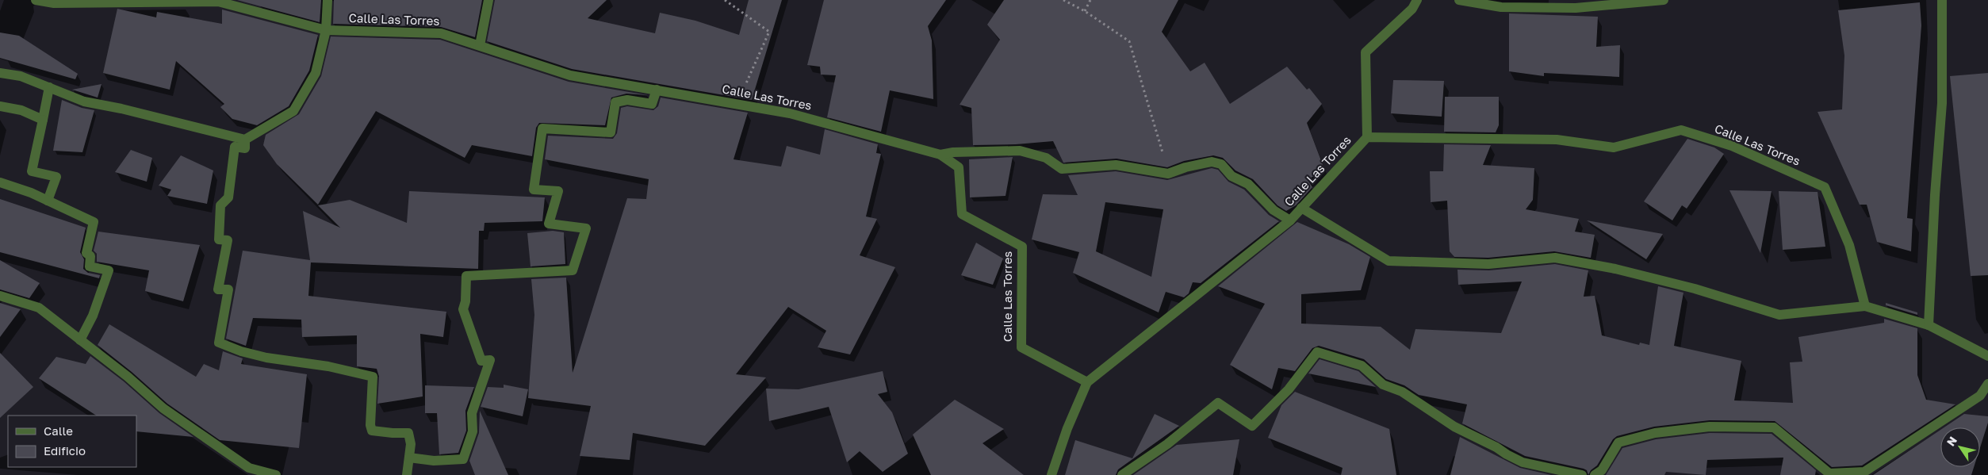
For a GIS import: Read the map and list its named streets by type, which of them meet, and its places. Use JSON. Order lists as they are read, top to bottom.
{
  "streets": {
    "street": ["Calle Las Torres"]
  },
  "legend": ["Calle", "Edificio"],
  "north": "top left"
}
